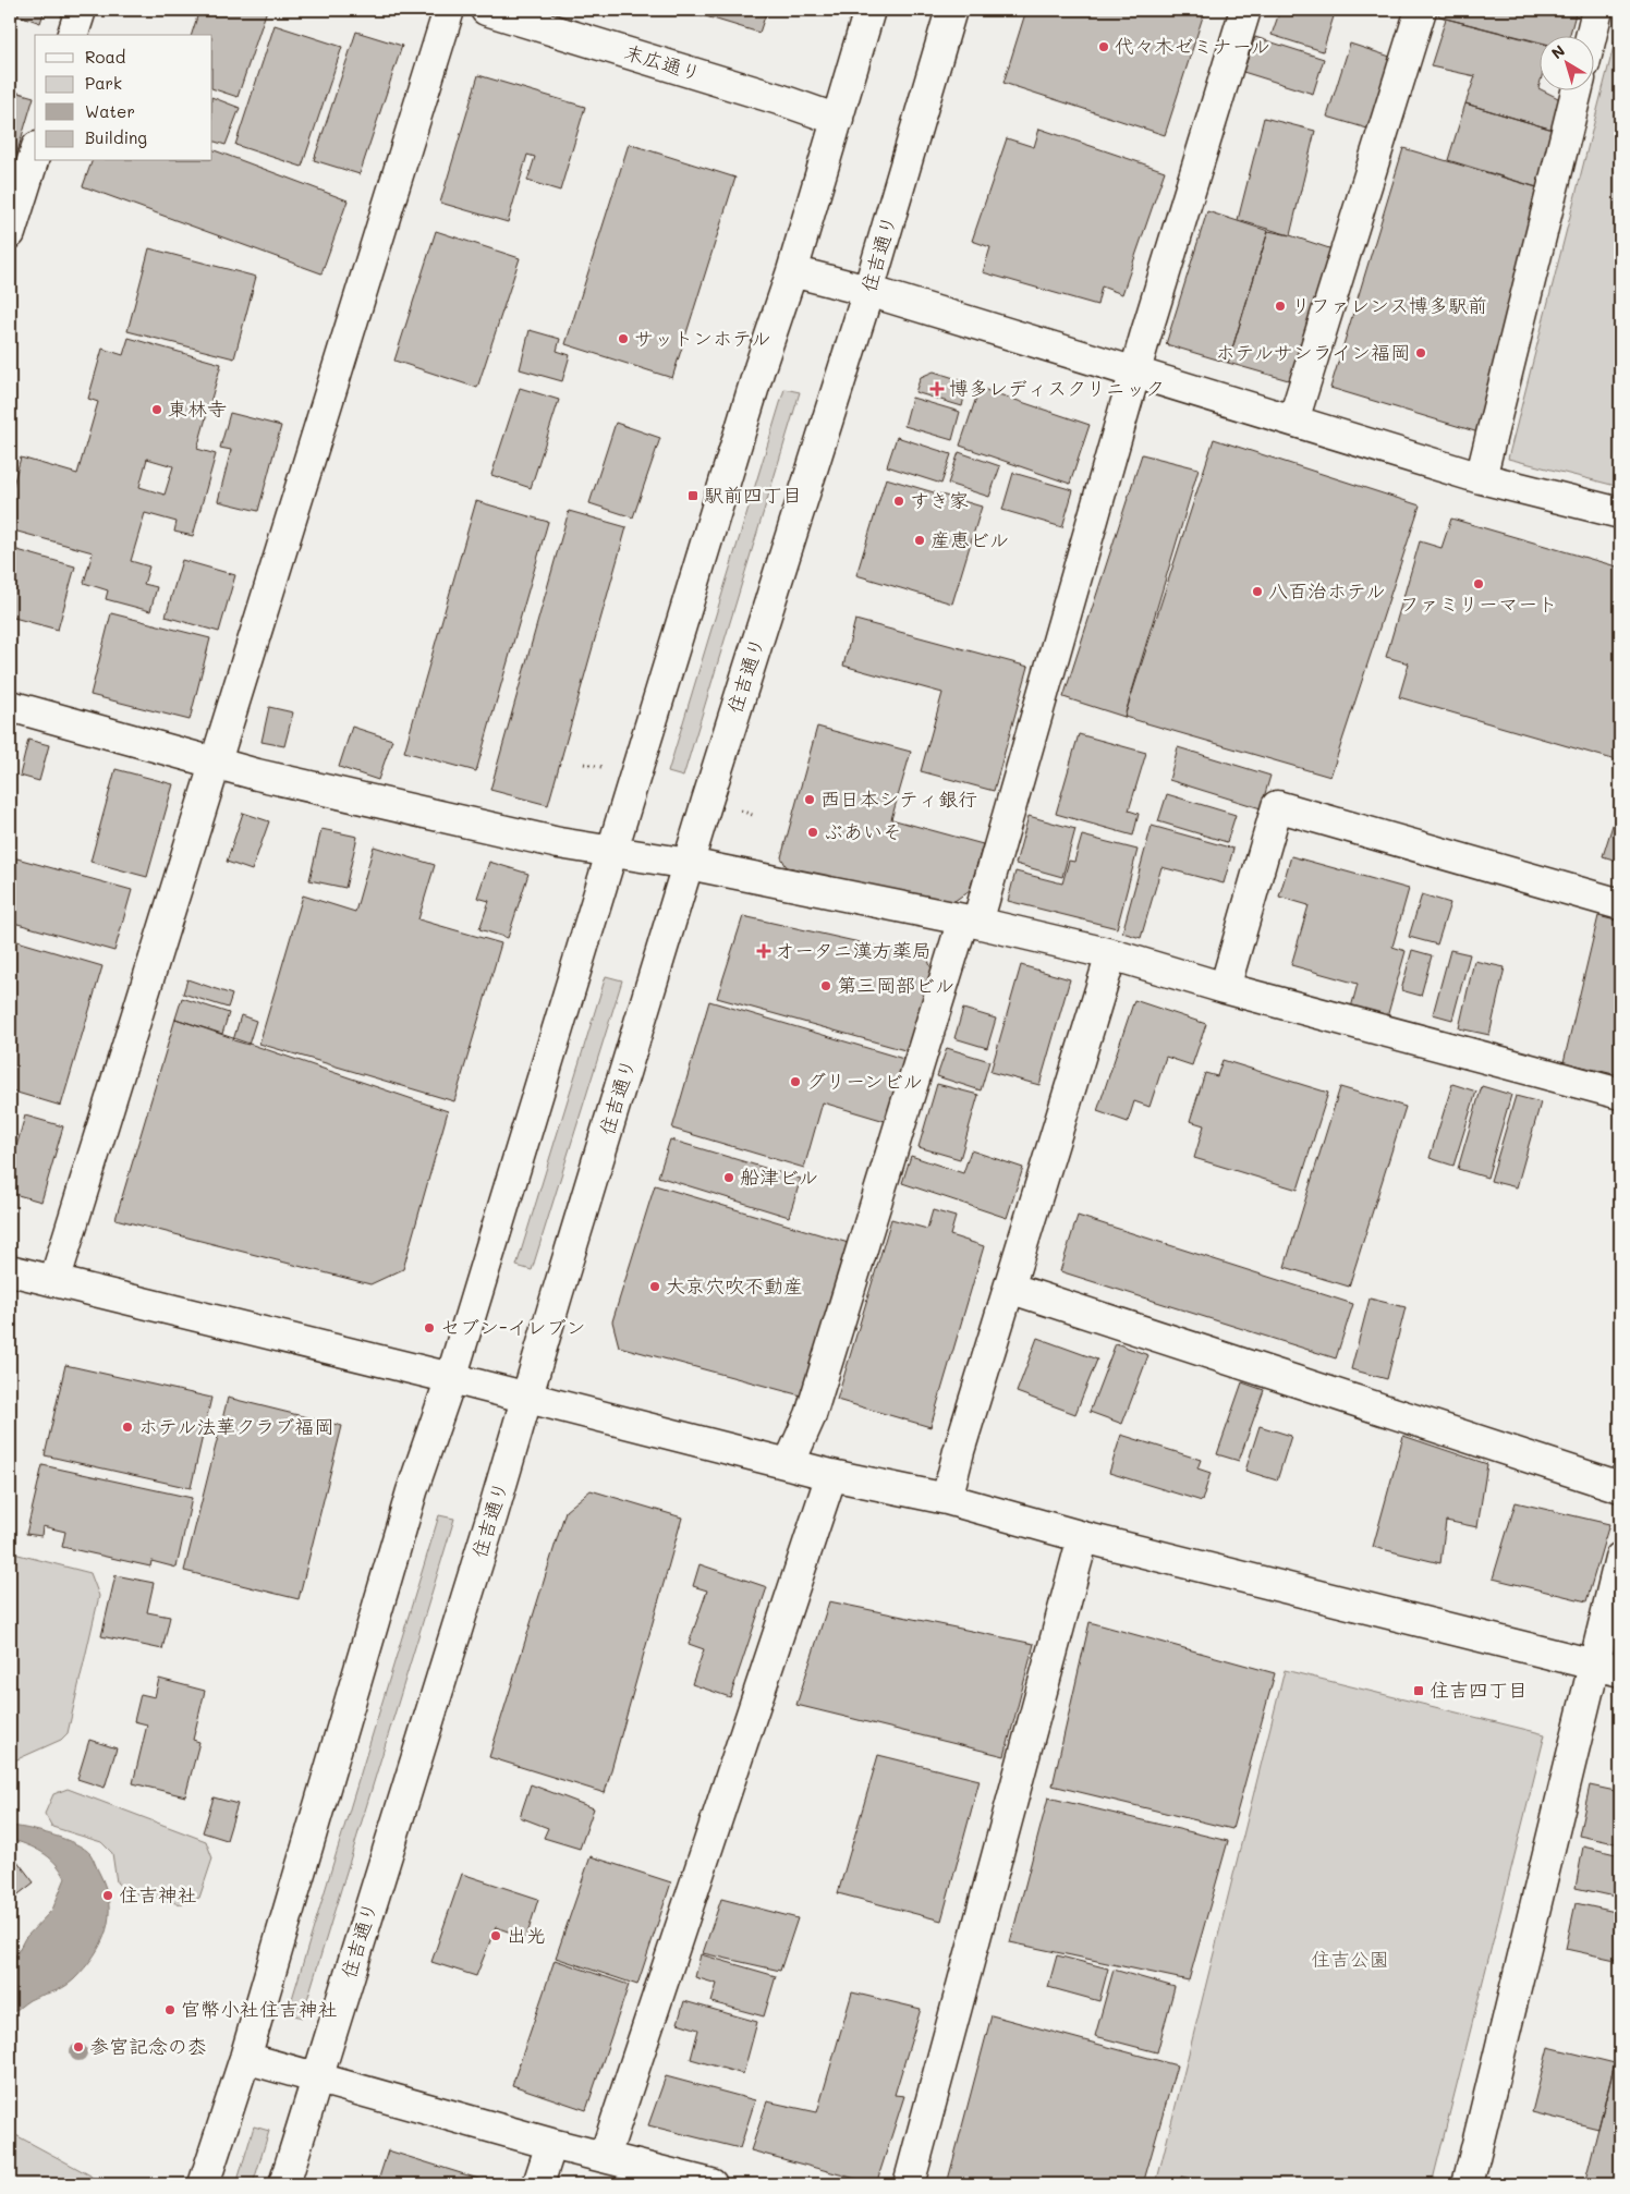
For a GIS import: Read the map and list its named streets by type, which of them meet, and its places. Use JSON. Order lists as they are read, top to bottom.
{
  "streets": {
    "street": ["末広通り", "住吉通り"]
  },
  "parks": ["住吉公園"],
  "places": {
    "other": [
      "代々木ゼミナール",
      "リファレンス博多駅前",
      "サットンホテル",
      "ホテルサンライン福岡",
      "東林寺",
      "すき家",
      "産恵ビル",
      "ファミリーマート",
      "八百治ホテル",
      "西日本シティ銀行",
      "ぶあいそ",
      "第三岡部ビル",
      "グリーンビル",
      "船津ビル",
      "大京穴吹不動産",
      "セブン-イレブン",
      "ホテル法華クラブ福岡",
      "住吉神社",
      "出光",
      "官幣小社住吉神社",
      "参宮記念の枩"
    ],
    "health": ["博多レディスクリニック", "オータニ漢方薬局"],
    "transit": ["駅前四丁目", "住吉四丁目"]
  },
  "legend": [
    "Road",
    "Park",
    "Water",
    "Building"
  ],
  "north": "top left"
}
